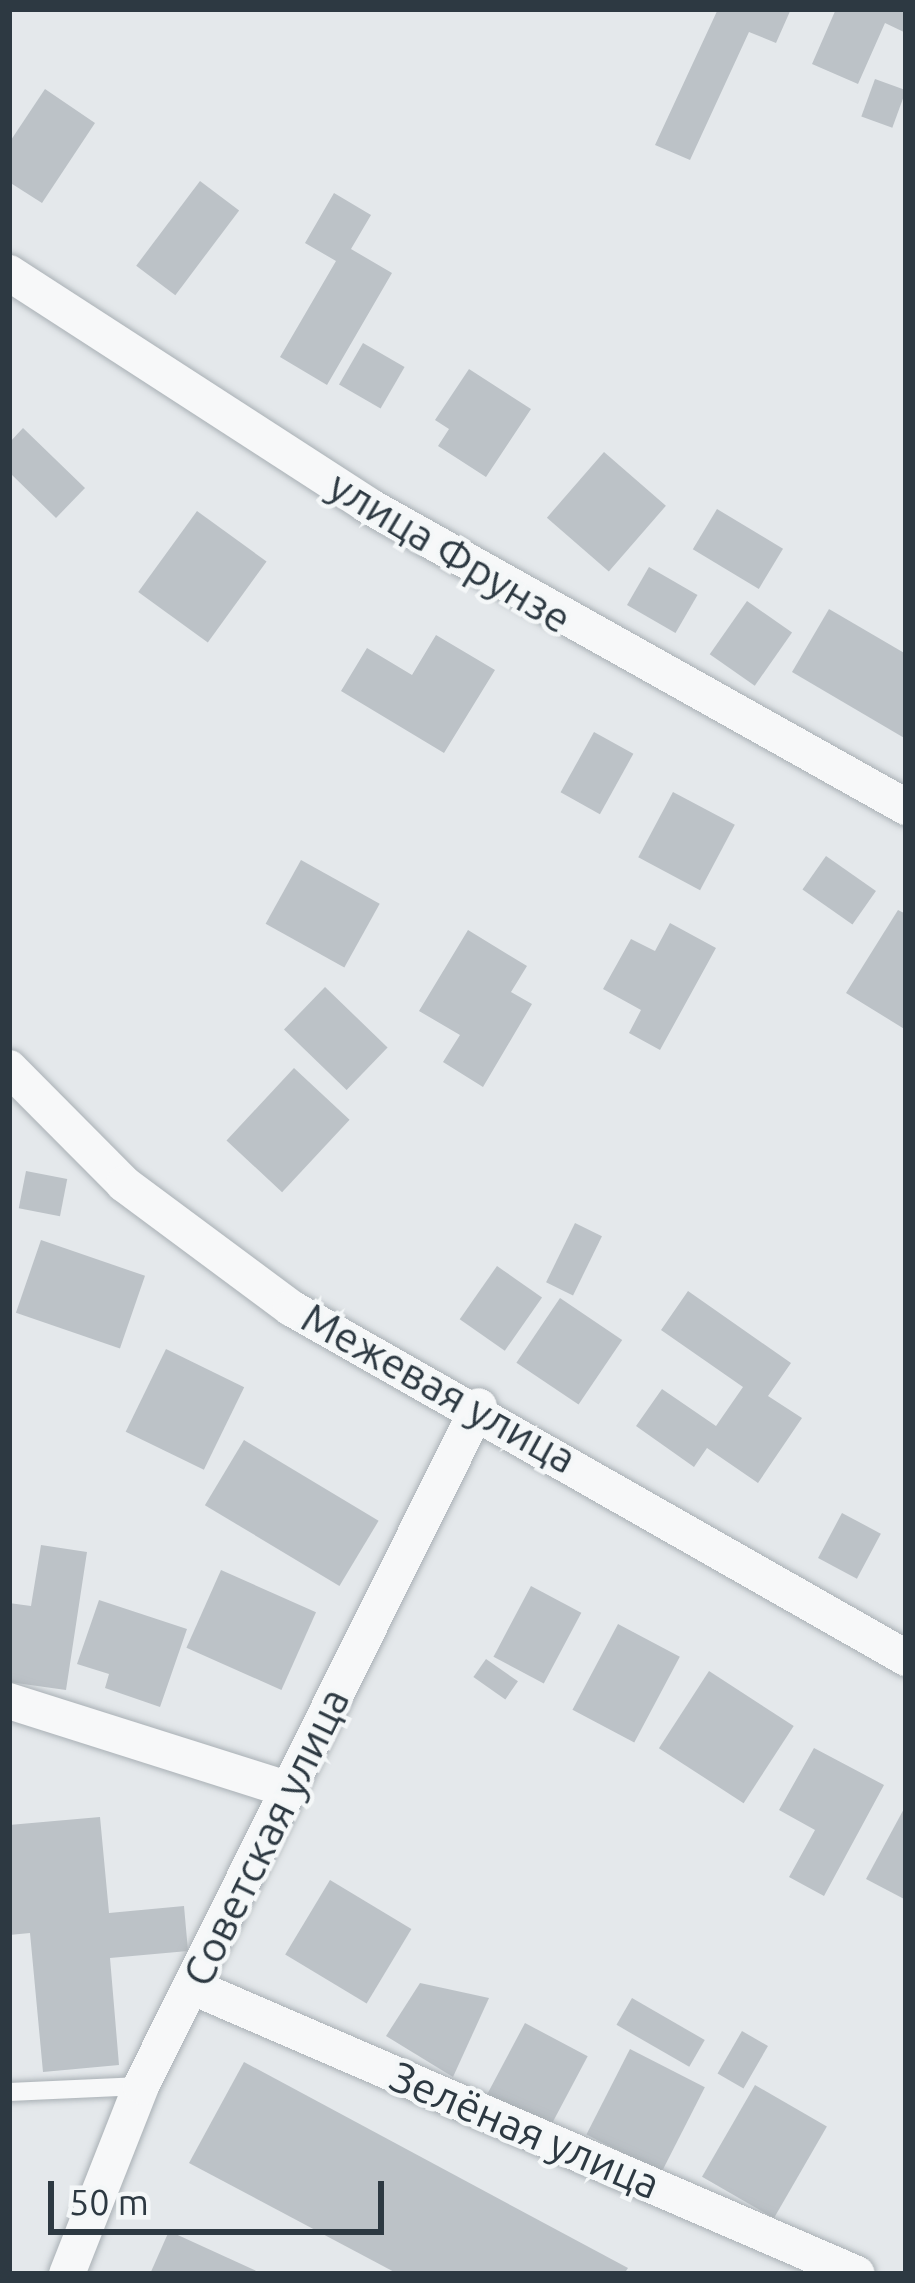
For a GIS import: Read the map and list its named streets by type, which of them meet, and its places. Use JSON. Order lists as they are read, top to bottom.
{
  "streets": {
    "street": [
      "улица Фрунзе",
      "Межевая улица",
      "Советская улица",
      "Зелёная улица"
    ]
  },
  "crossings": [
    ["Межевая улица", "Советская улица"],
    ["Советская улица", "Зелёная улица"]
  ],
  "scale_bar": "50 m"
}
